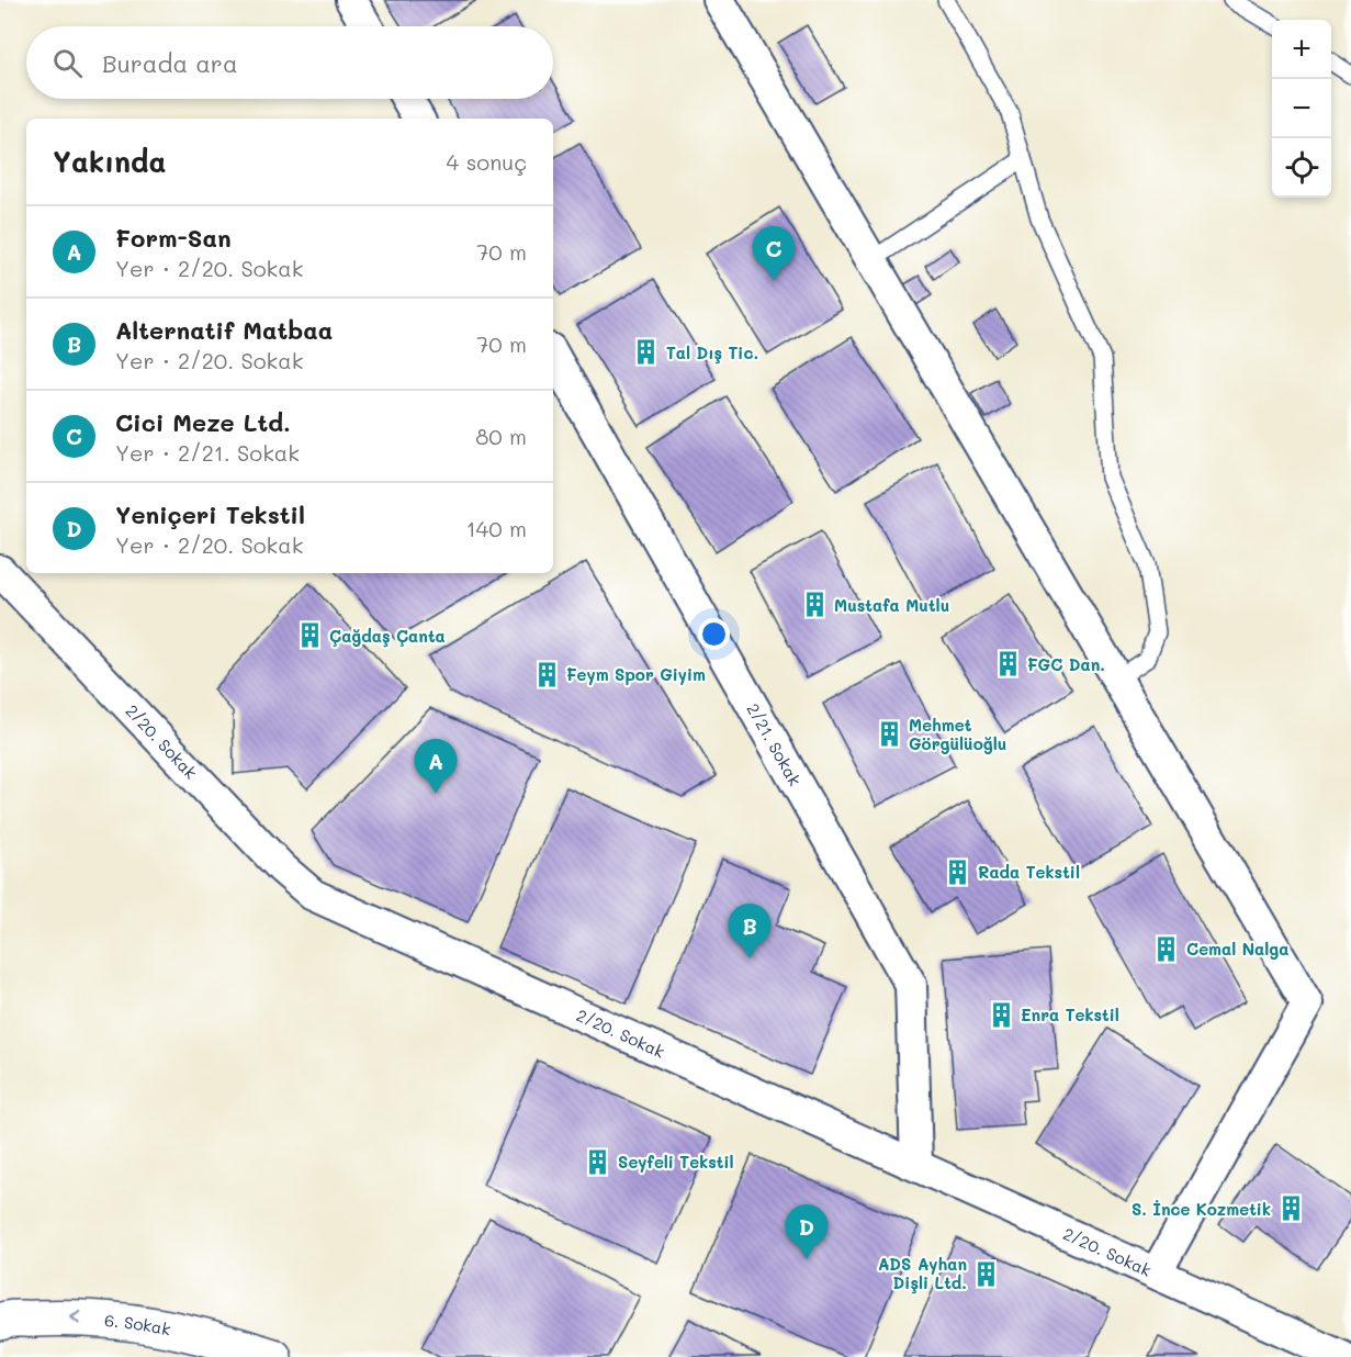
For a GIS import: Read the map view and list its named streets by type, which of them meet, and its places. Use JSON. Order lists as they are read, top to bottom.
{
  "streets": {
    "main road": ["6. Sokak"],
    "street": ["2/20. Sokak", "2/21. Sokak"]
  },
  "crossings": [
    ["2/20. Sokak", "2/21. Sokak"]
  ],
  "one_way": ["6. Sokak"],
  "places": {
    "building": [
      "Tal Dış Tic.",
      "Mustafa Mutlu",
      "Çağdaş Çanta",
      "FGC Dan.",
      "Feym Spor Giyim",
      "Mehmet Görgülüoğlu",
      "Rada Tekstil",
      "Cemal Nalga",
      "Enra Tekstil",
      "Seyfeli Tekstil",
      "S. İnce Kozmetik",
      "ADS Ayhan Dişli Ltd."
    ]
  },
  "page": {
    "map_buttons": ["+", "−"],
    "search": "Burada ara",
    "heading": ["Yakında", "4 sonuç"],
    "list": [
      {
        "mark": "A",
        "name": "Form-San",
        "note": "Yer · 2/20. Sokak",
        "value": "70 m"
      },
      {
        "mark": "B",
        "name": "Alternatif Matbaa",
        "note": "Yer · 2/20. Sokak",
        "value": "70 m"
      },
      {
        "mark": "C",
        "name": "Cici Meze Ltd.",
        "note": "Yer · 2/21. Sokak",
        "value": "80 m"
      },
      {
        "mark": "D",
        "name": "Yeniçeri Tekstil",
        "note": "Yer · 2/20. Sokak",
        "value": "140 m"
      }
    ],
    "pins": [
      "C",
      "A",
      "B",
      "D"
    ]
  }
}
